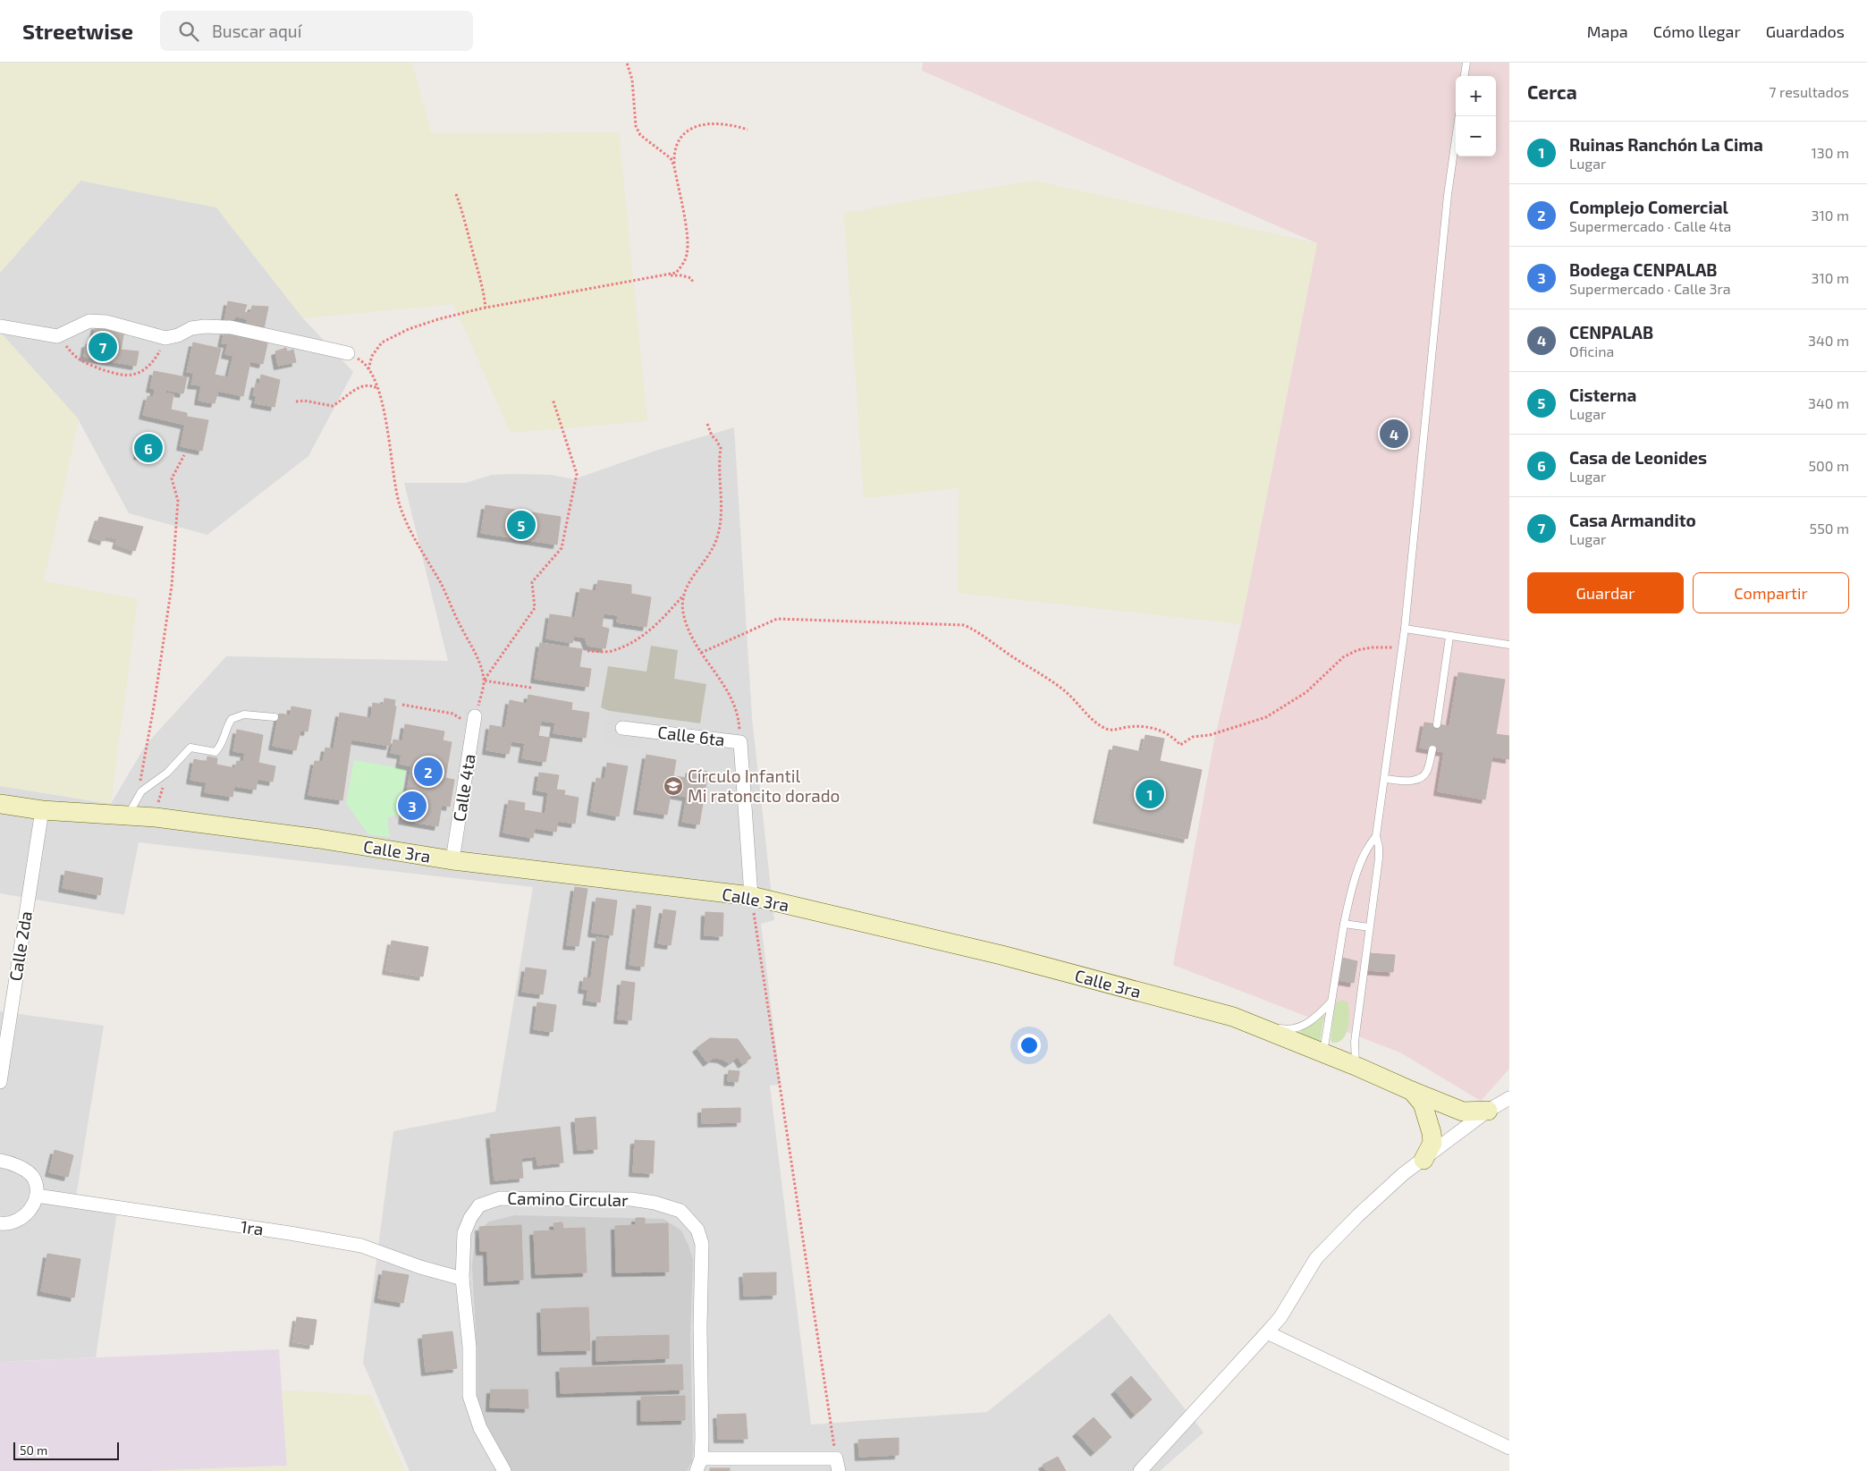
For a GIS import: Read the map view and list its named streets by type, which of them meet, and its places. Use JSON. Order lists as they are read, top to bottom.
{
  "streets": {
    "street": [
      "Calle 6ta",
      "Calle 4ta",
      "Calle 3ra",
      "Calle 2da",
      "Camino Circular",
      "1ra"
    ]
  },
  "crossings": [
    ["Calle 6ta", "Calle 3ra"],
    ["Calle 4ta", "Calle 3ra"],
    ["Calle 3ra", "Calle 2da"],
    ["Camino Circular", "1ra"]
  ],
  "places": {
    "school or university": ["Círculo Infantil Mi ratoncito dorado"]
  },
  "scale_bar": "50 m",
  "page": {
    "header": "Streetwise",
    "search": "Buscar aquí",
    "nav": ["Mapa", "Cómo llegar", "Guardados"],
    "heading": ["Cerca", "7 resultados"],
    "map_buttons": ["+", "−"],
    "list": [
      {
        "mark": "1",
        "name": "Ruinas Ranchón La Cima",
        "note": "Lugar",
        "value": "130 m"
      },
      {
        "mark": "2",
        "name": "Complejo Comercial",
        "note": "Supermercado · Calle 4ta",
        "value": "310 m"
      },
      {
        "mark": "3",
        "name": "Bodega CENPALAB",
        "note": "Supermercado · Calle 3ra",
        "value": "310 m"
      },
      {
        "mark": "4",
        "name": "CENPALAB",
        "note": "Oficina",
        "value": "340 m"
      },
      {
        "mark": "5",
        "name": "Cisterna",
        "note": "Lugar",
        "value": "340 m"
      },
      {
        "mark": "6",
        "name": "Casa de Leonides",
        "note": "Lugar",
        "value": "500 m"
      },
      {
        "mark": "7",
        "name": "Casa Armandito",
        "note": "Lugar",
        "value": "550 m"
      }
    ],
    "pins": [
      "7",
      "4",
      "6",
      "5",
      "2",
      "1",
      "3"
    ],
    "buttons": ["Guardar", "Compartir"],
    "scale": "50 m"
  }
}
